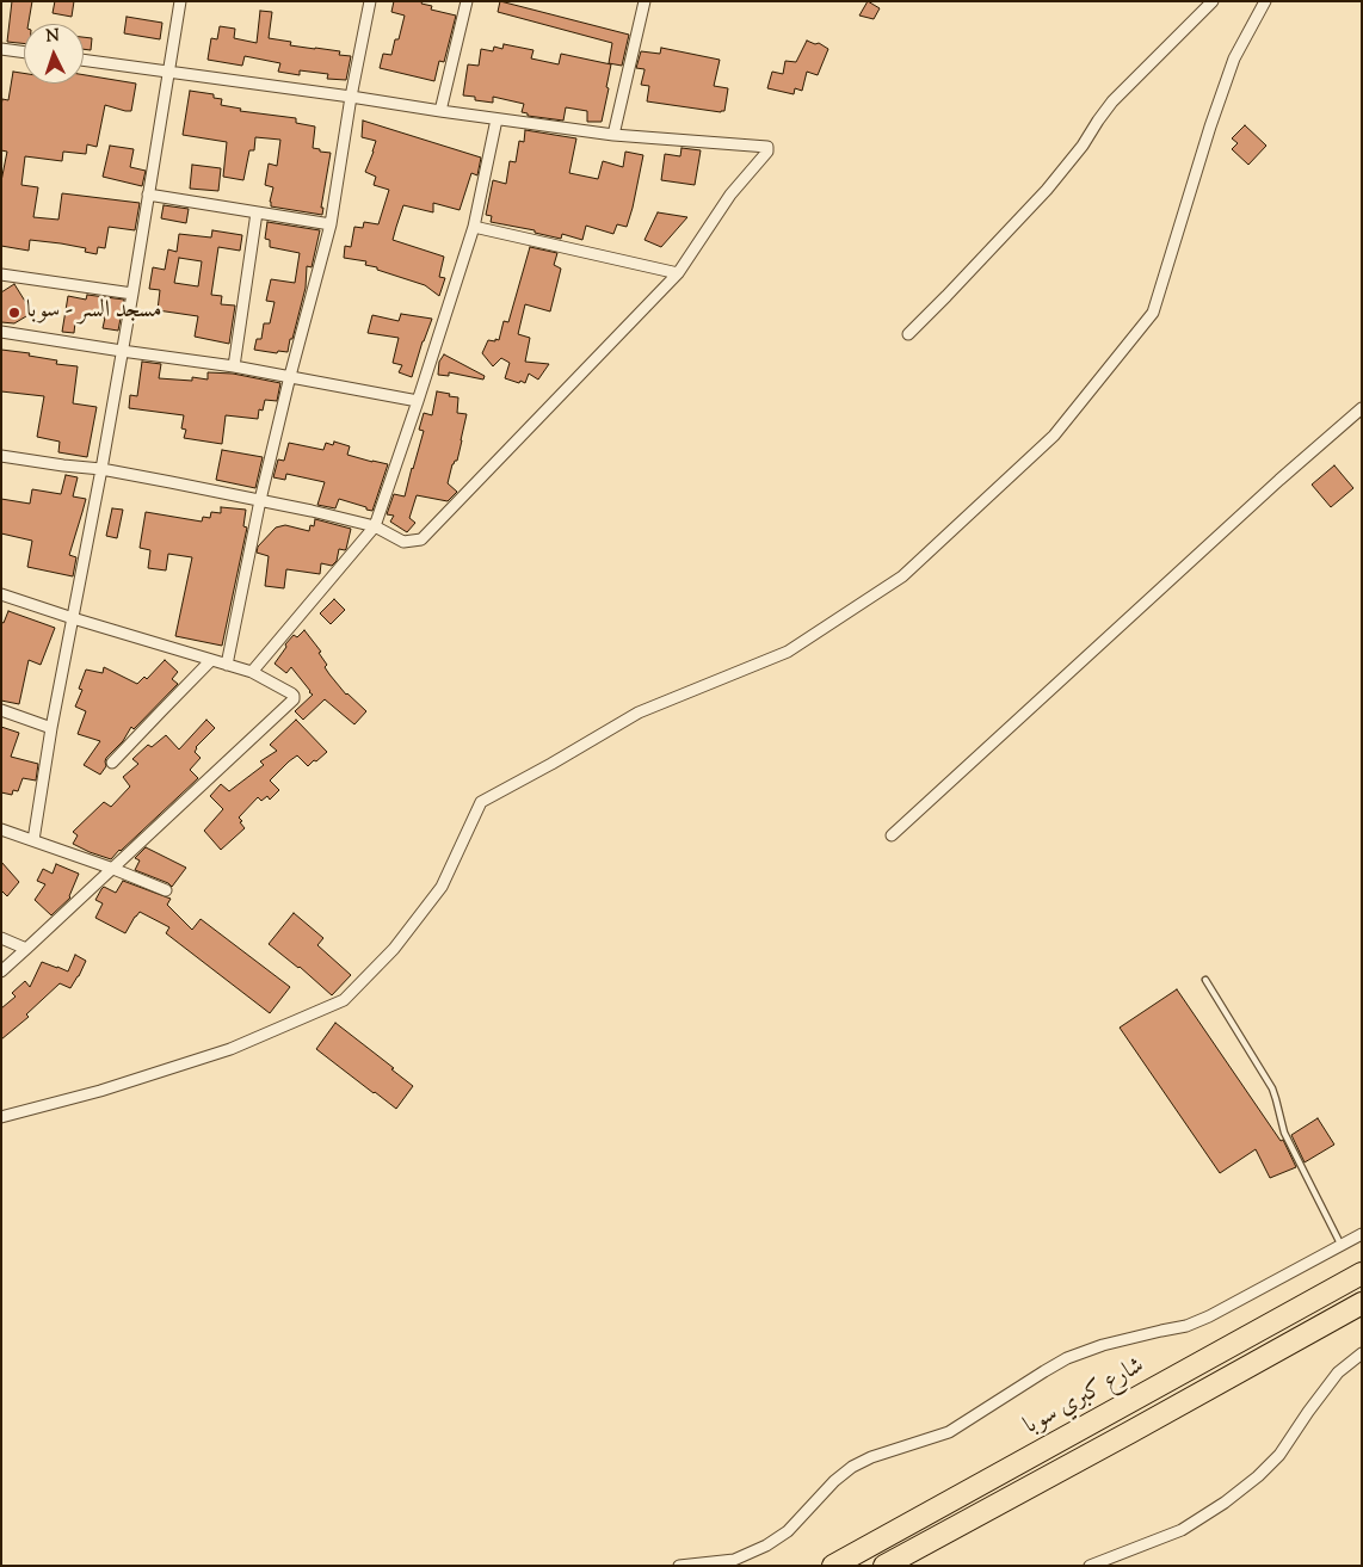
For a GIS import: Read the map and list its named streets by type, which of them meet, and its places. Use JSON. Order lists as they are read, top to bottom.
{
  "streets": {
    "highway": ["شارع كبري سوبا"]
  },
  "places": ["مسجد السر - سوبا"],
  "north": "top"
}
